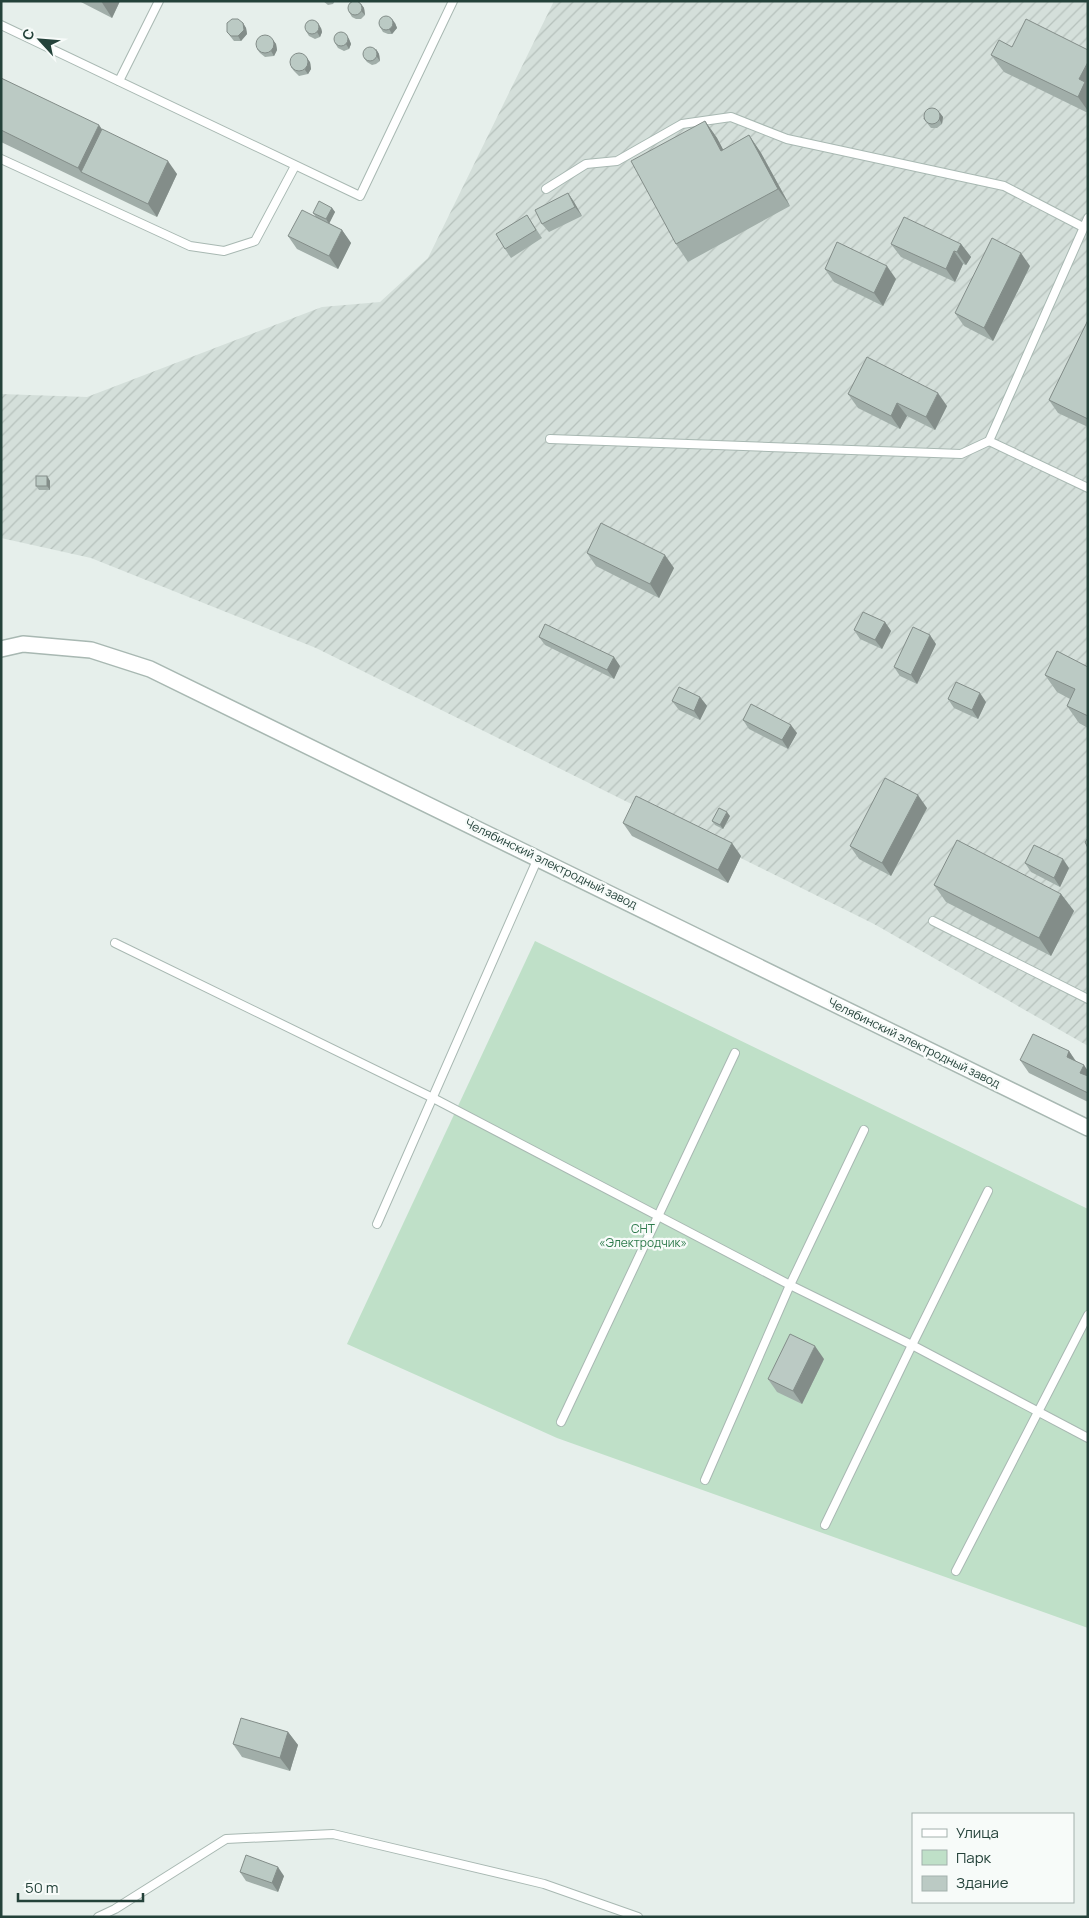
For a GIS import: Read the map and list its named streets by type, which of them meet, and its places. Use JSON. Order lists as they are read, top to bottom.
{
  "streets": {
    "street": ["Челябинский электродный завод"]
  },
  "parks": ["СНТ «Электродчик»"],
  "legend": ["Улица", "Парк", "Здание"],
  "scale_bar": "50 m",
  "north": "top left"
}
